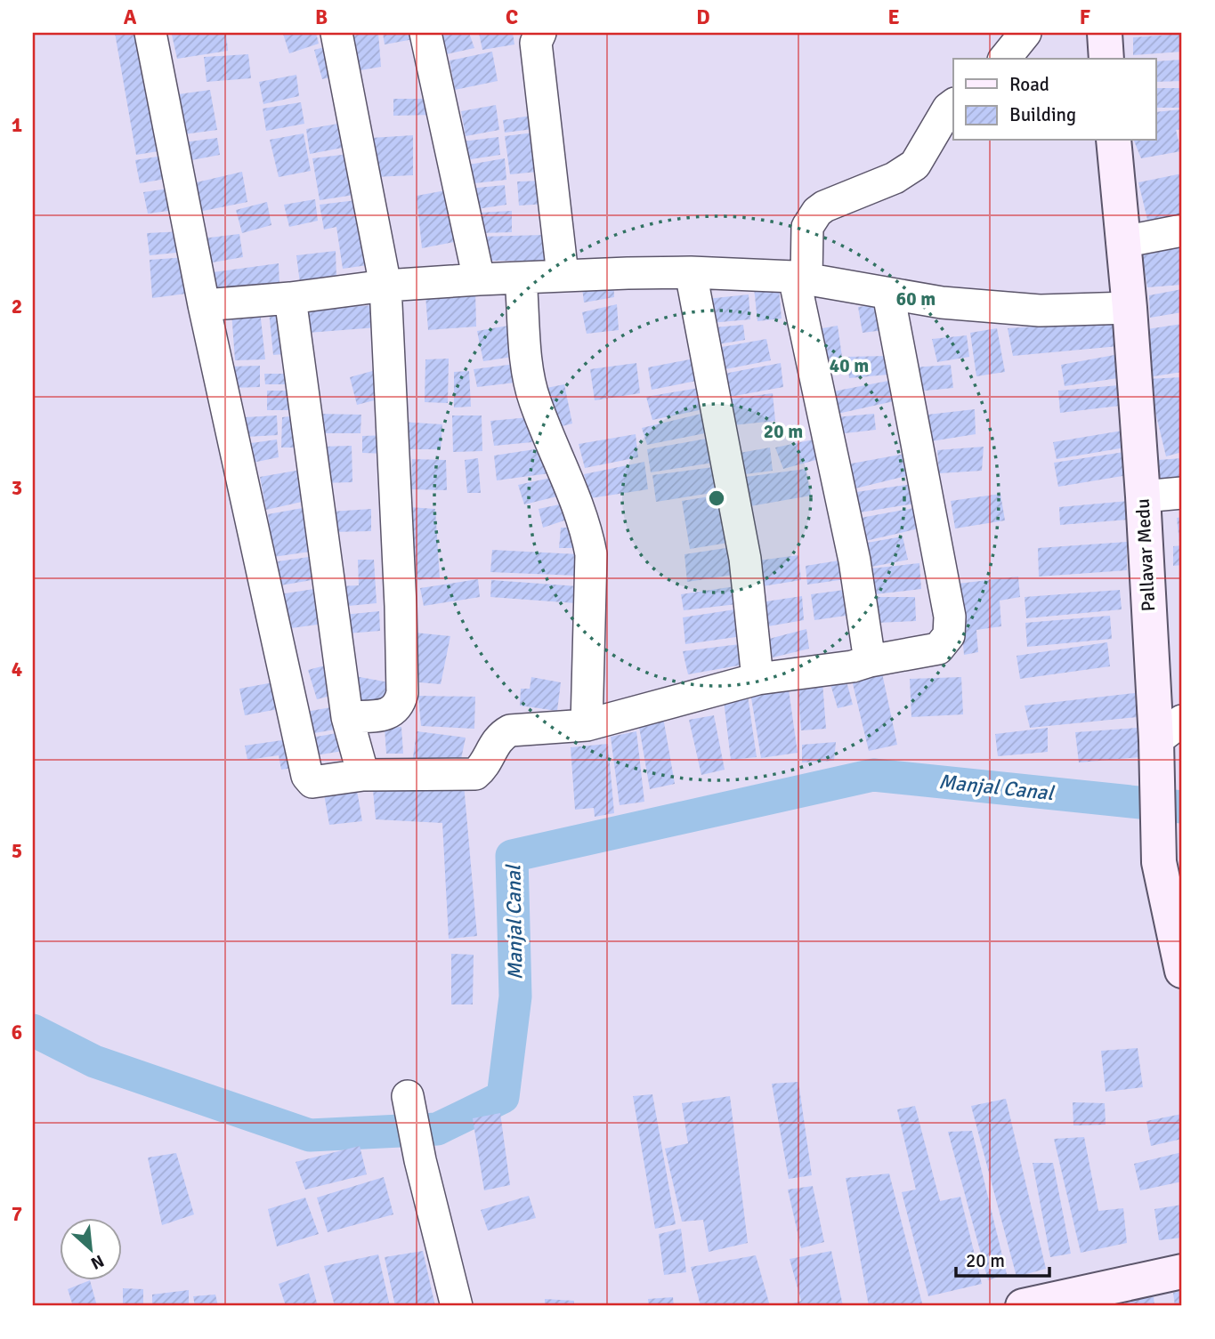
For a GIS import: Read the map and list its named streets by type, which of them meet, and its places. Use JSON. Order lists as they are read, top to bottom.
{
  "streets": {
    "street": ["Pallavar Medu"]
  },
  "water": ["Manjal Canal"],
  "legend": ["Road", "Building"],
  "scale_bar": "20 m",
  "north": "bottom right",
  "grid": {
    "columns": [
      "A",
      "B",
      "C",
      "D",
      "E",
      "F"
    ],
    "rows": [
      "1",
      "2",
      "3",
      "4",
      "5",
      "6",
      "7"
    ]
  },
  "rings": ["60 m", "40 m", "20 m"]
}
